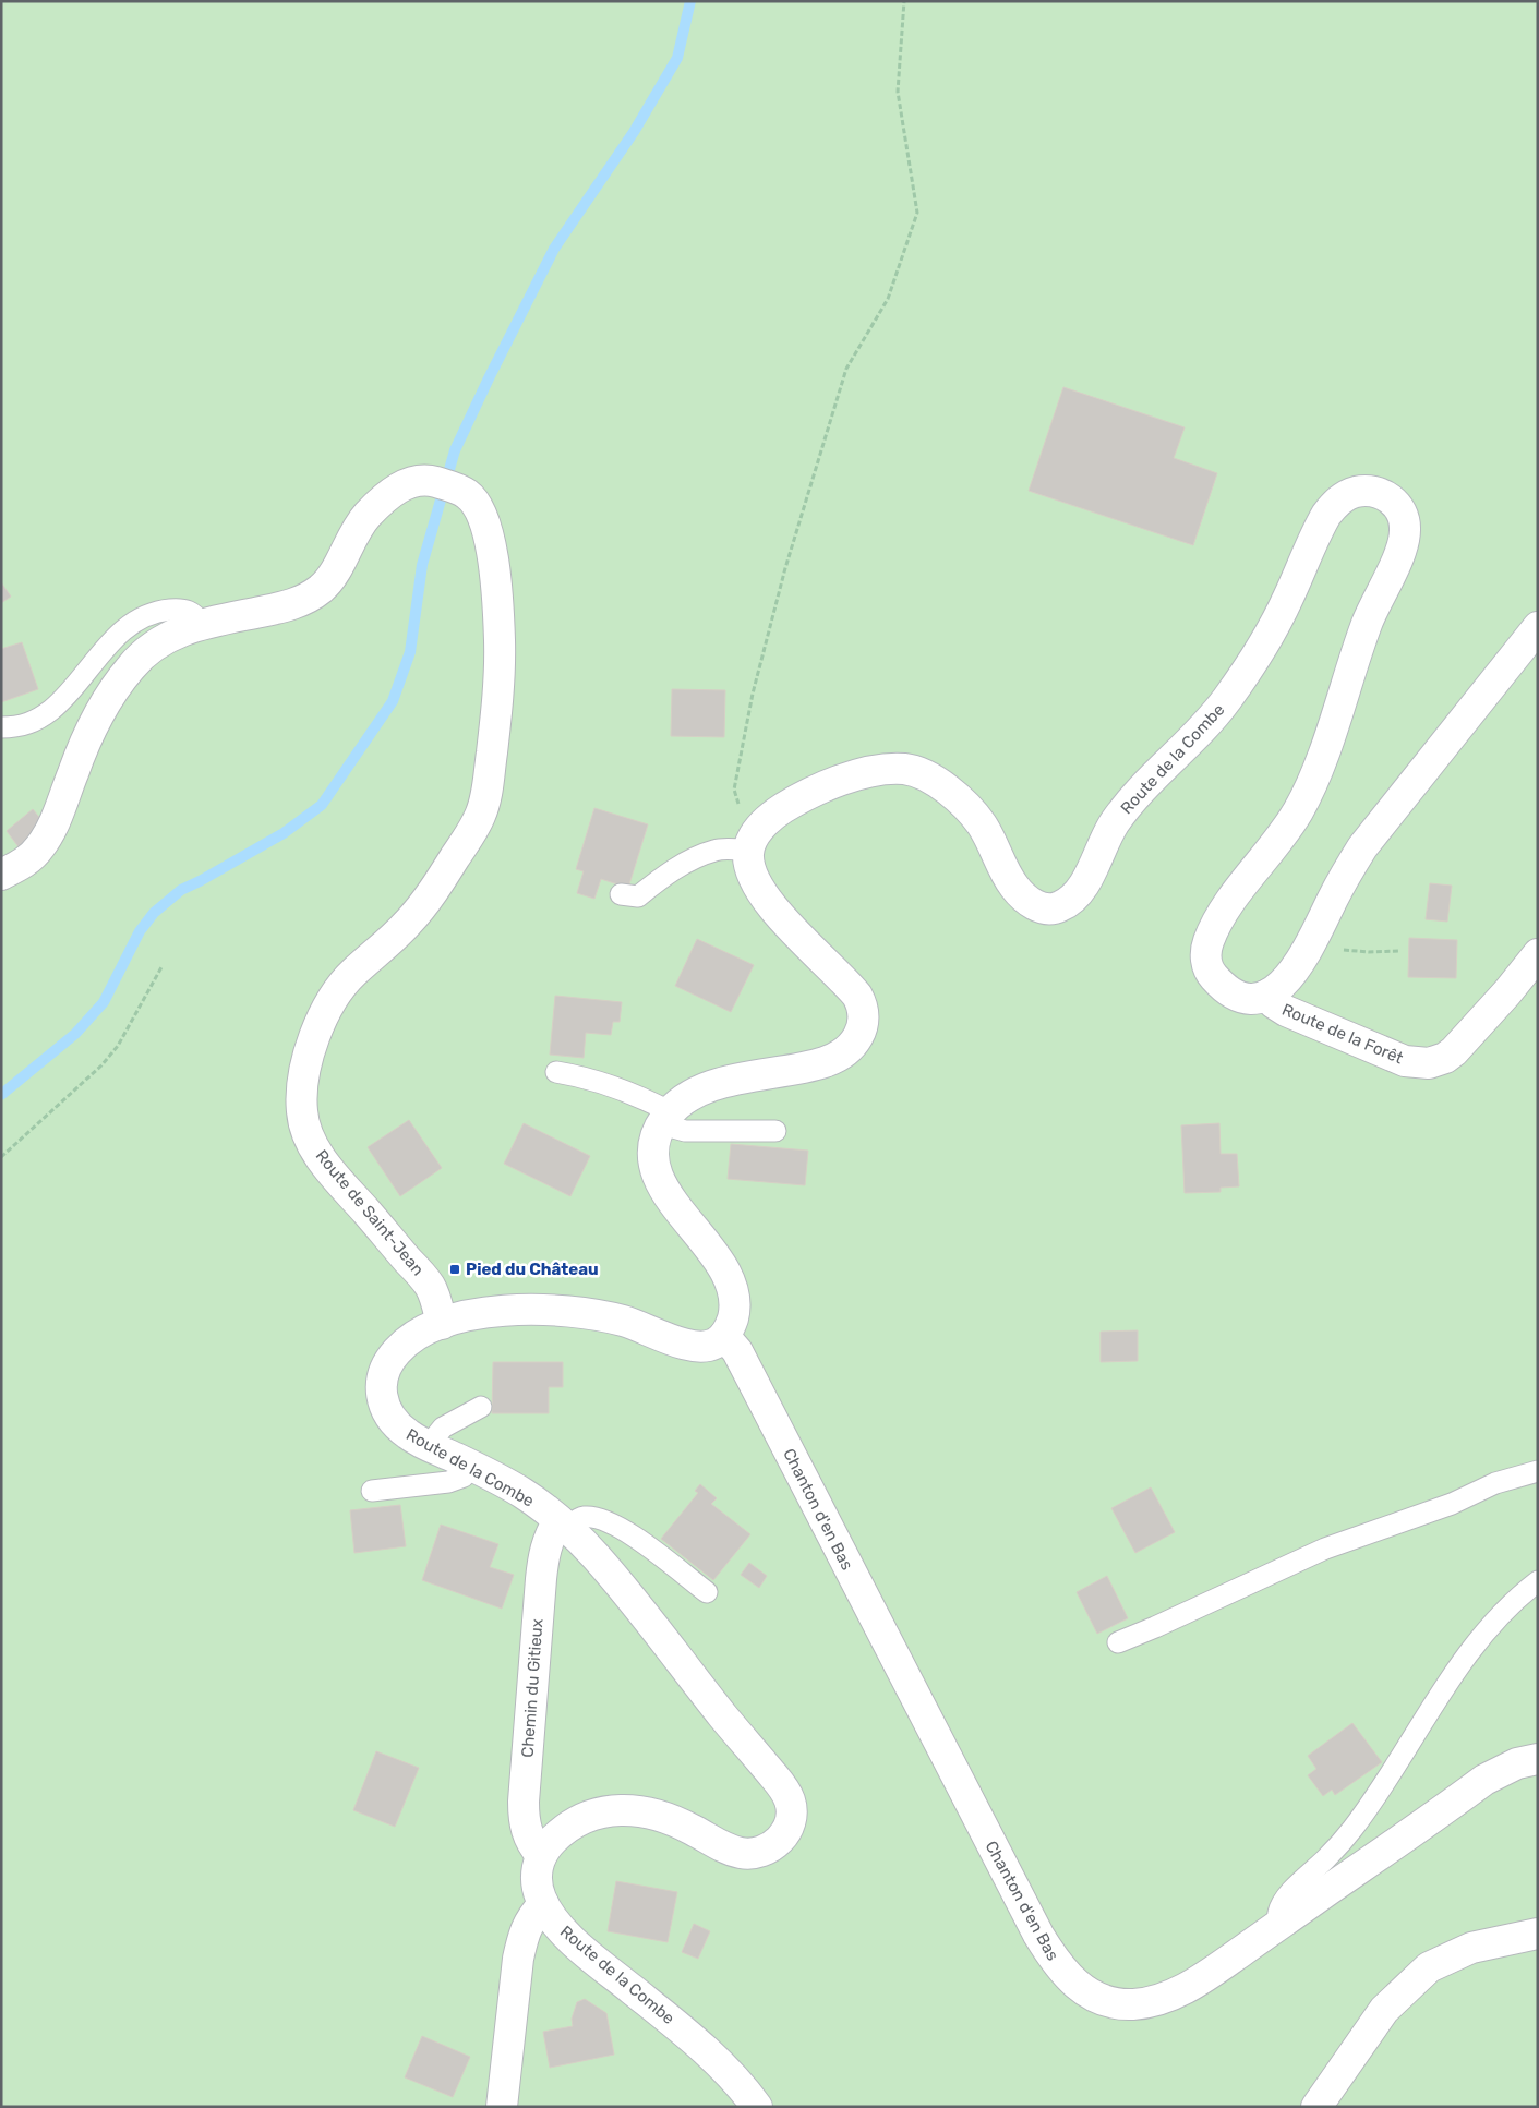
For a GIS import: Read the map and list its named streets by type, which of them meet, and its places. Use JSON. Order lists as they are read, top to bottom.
{
  "streets": {
    "street": [
      "Route de la Combe",
      "Route de la Forêt",
      "Route de Saint-Jean",
      "Chanton d'en Bas",
      "Chemin du Gitieux"
    ]
  },
  "crossings": [
    ["Route de la Combe", "Route de la Forêt"],
    ["Route de la Combe", "Route de Saint-Jean"],
    ["Route de la Combe", "Chanton d'en Bas"],
    ["Route de la Combe", "Chemin du Gitieux"]
  ],
  "places": {
    "transit": ["Pied du Château"]
  }
}
